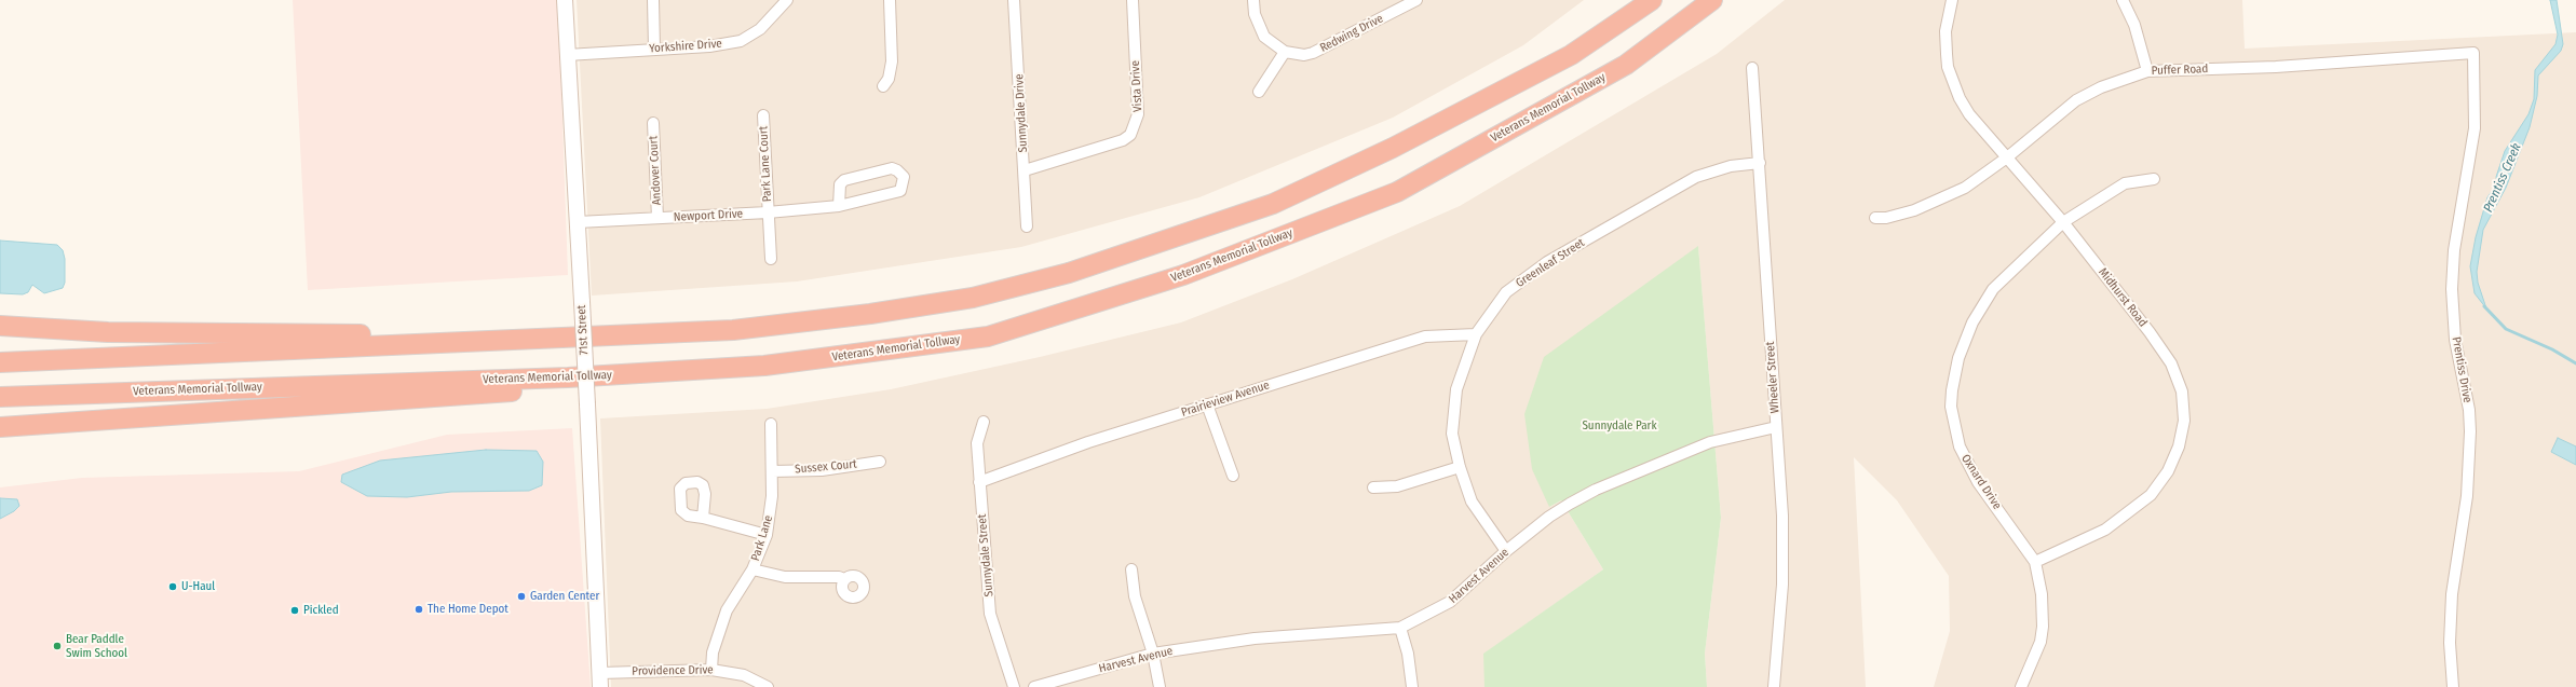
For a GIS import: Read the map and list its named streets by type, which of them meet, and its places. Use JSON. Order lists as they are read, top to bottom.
{
  "streets": {
    "highway": ["Veterans Memorial Tollway"],
    "street": [
      "Redwing Drive",
      "Yorkshire Drive",
      "Puffer Road",
      "Vista Drive",
      "Sunnydale Drive",
      "Park Lane Court",
      "Andover Court",
      "Newport Drive",
      "Greenleaf Street",
      "Midhurst Road",
      "71st Street",
      "Prentiss Drive",
      "Wheeler Street",
      "Prairieview Avenue",
      "Sussex Court",
      "Oxnard Drive",
      "Park Lane",
      "Sunnydale Street",
      "Harvest Avenue",
      "Providence Drive"
    ]
  },
  "crossings": [
    ["Yorkshire Drive", "71st Street"],
    ["Puffer Road", "Midhurst Road"],
    ["Puffer Road", "Prentiss Drive"],
    ["Vista Drive", "Sunnydale Drive"],
    ["Park Lane Court", "Newport Drive"],
    ["Andover Court", "Newport Drive"],
    ["Newport Drive", "71st Street"],
    ["Greenleaf Street", "Wheeler Street"],
    ["Greenleaf Street", "Prairieview Avenue"],
    ["Greenleaf Street", "Harvest Avenue"],
    ["Midhurst Road", "Oxnard Drive"],
    ["71st Street", "Providence Drive"],
    ["Wheeler Street", "Harvest Avenue"],
    ["Prairieview Avenue", "Sunnydale Street"],
    ["Sussex Court", "Park Lane"],
    ["Park Lane", "Providence Drive"]
  ],
  "water": ["Prentiss Creek"],
  "parks": ["Sunnydale Park"],
  "places": [
    "U-Haul",
    "Garden Center",
    "The Home Depot",
    "Pickled",
    "Bear Paddle Swim School"
  ]
}
